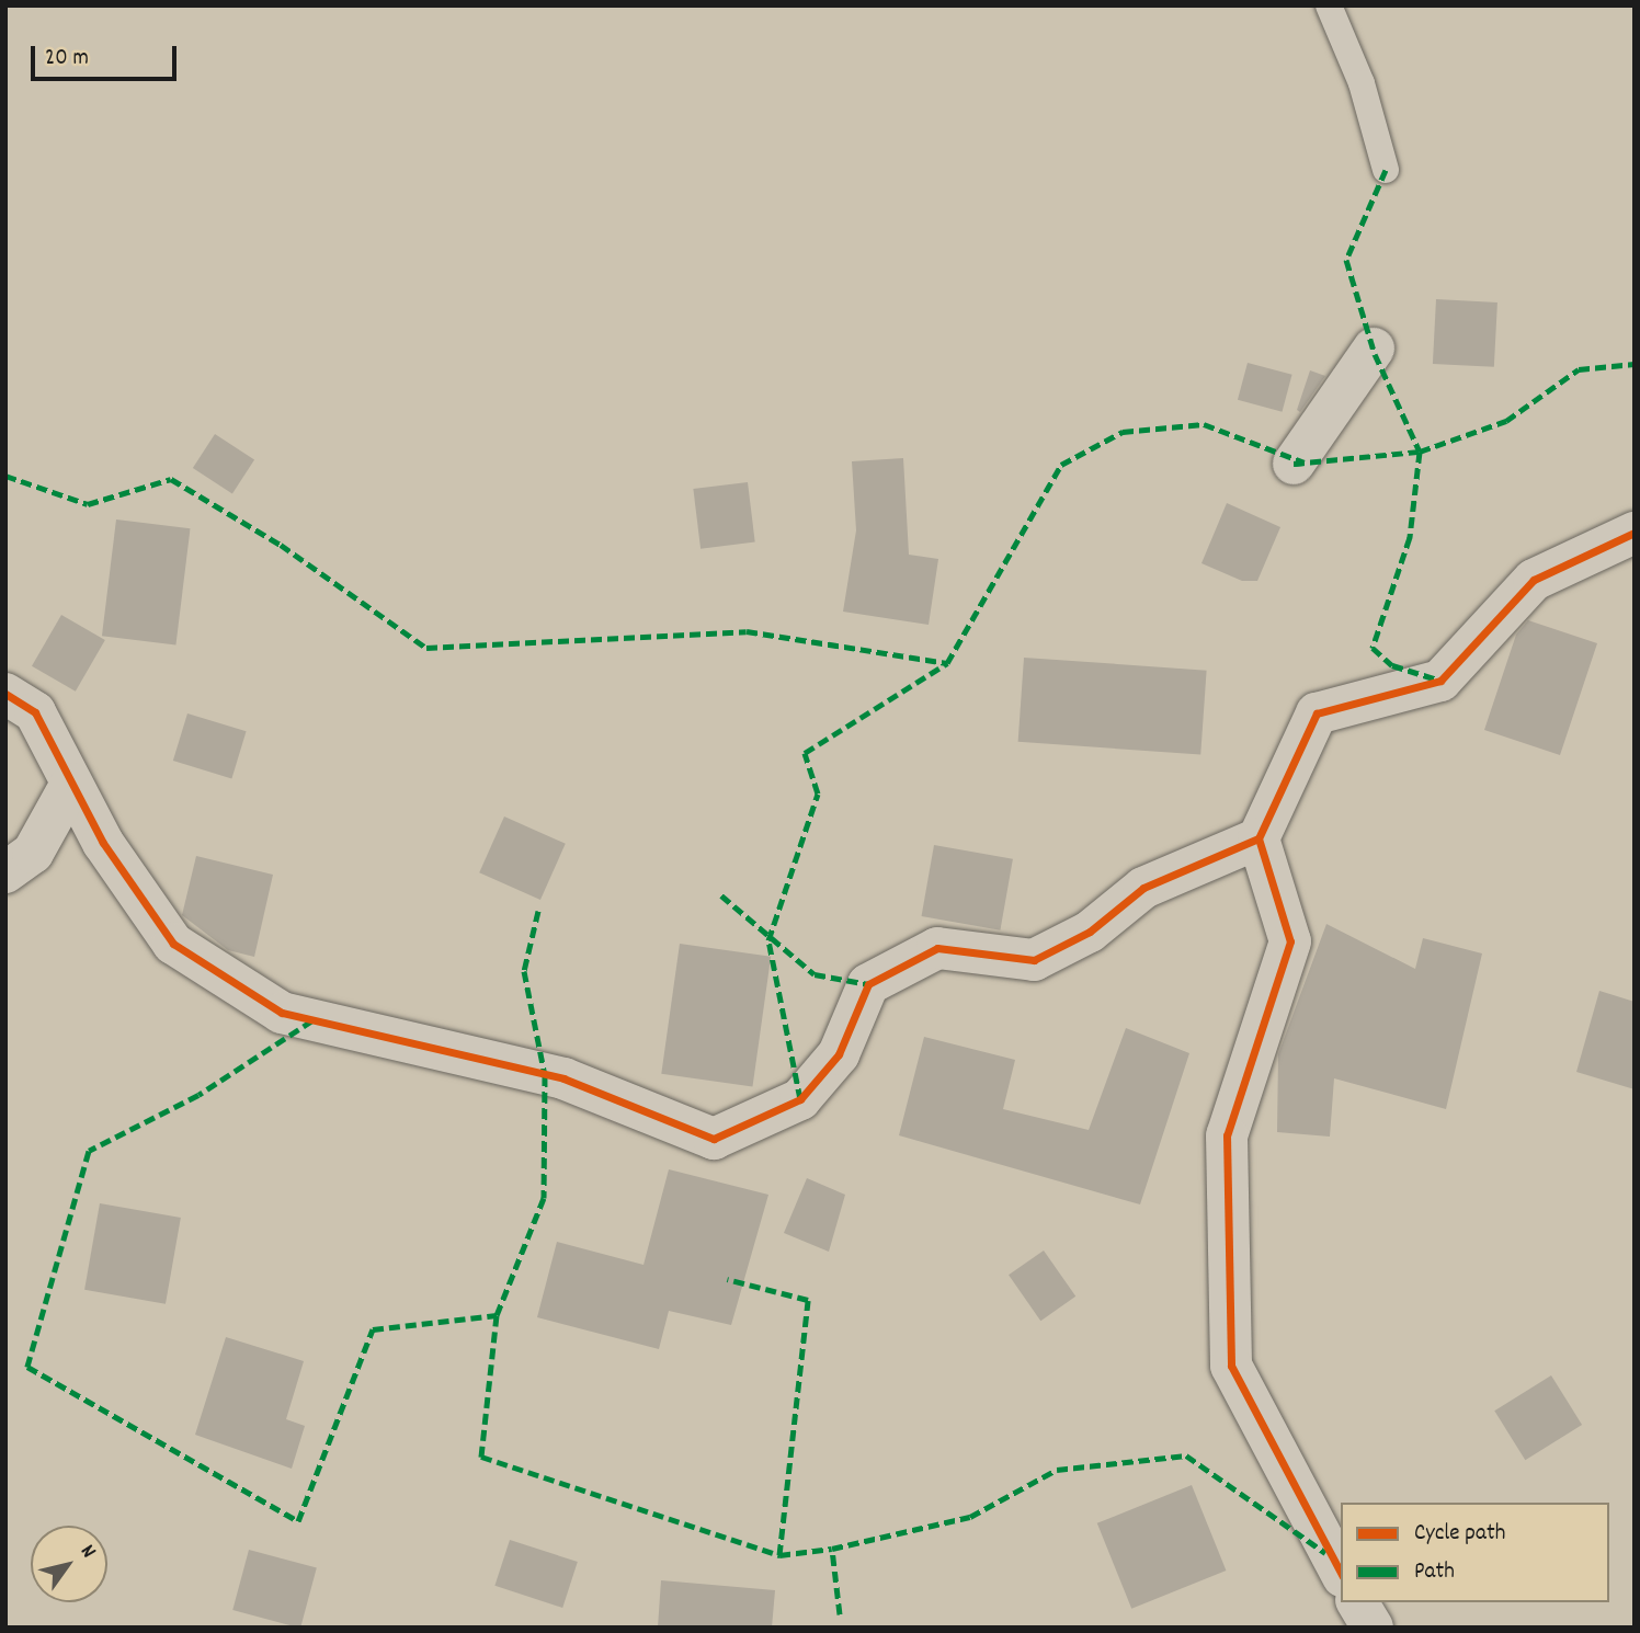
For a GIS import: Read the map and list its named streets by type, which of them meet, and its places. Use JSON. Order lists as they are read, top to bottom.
{
  "legend": ["Cycle path", "Path"],
  "scale_bar": "20 m",
  "north": "top right"
}
